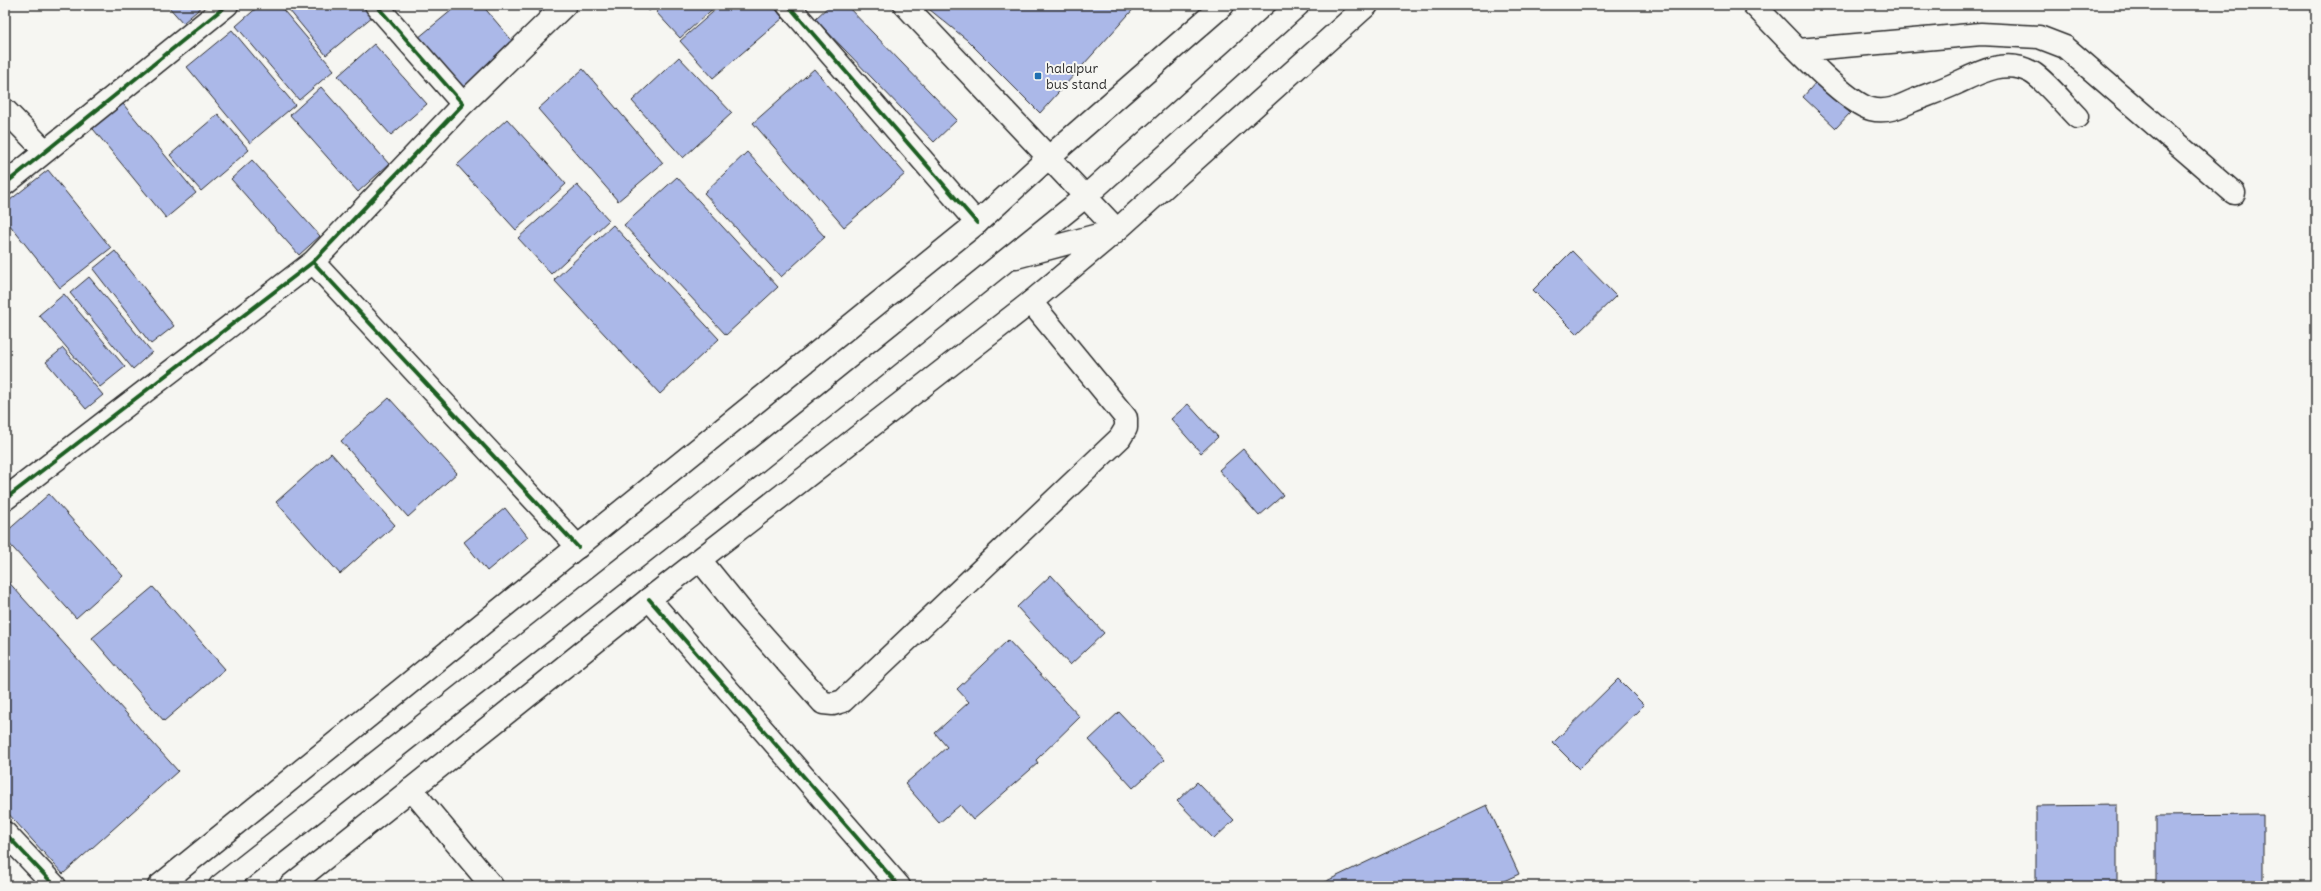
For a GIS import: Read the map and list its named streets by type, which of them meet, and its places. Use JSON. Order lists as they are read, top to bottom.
{
  "places": {
    "transit": ["halalpur bus stand"]
  }
}
